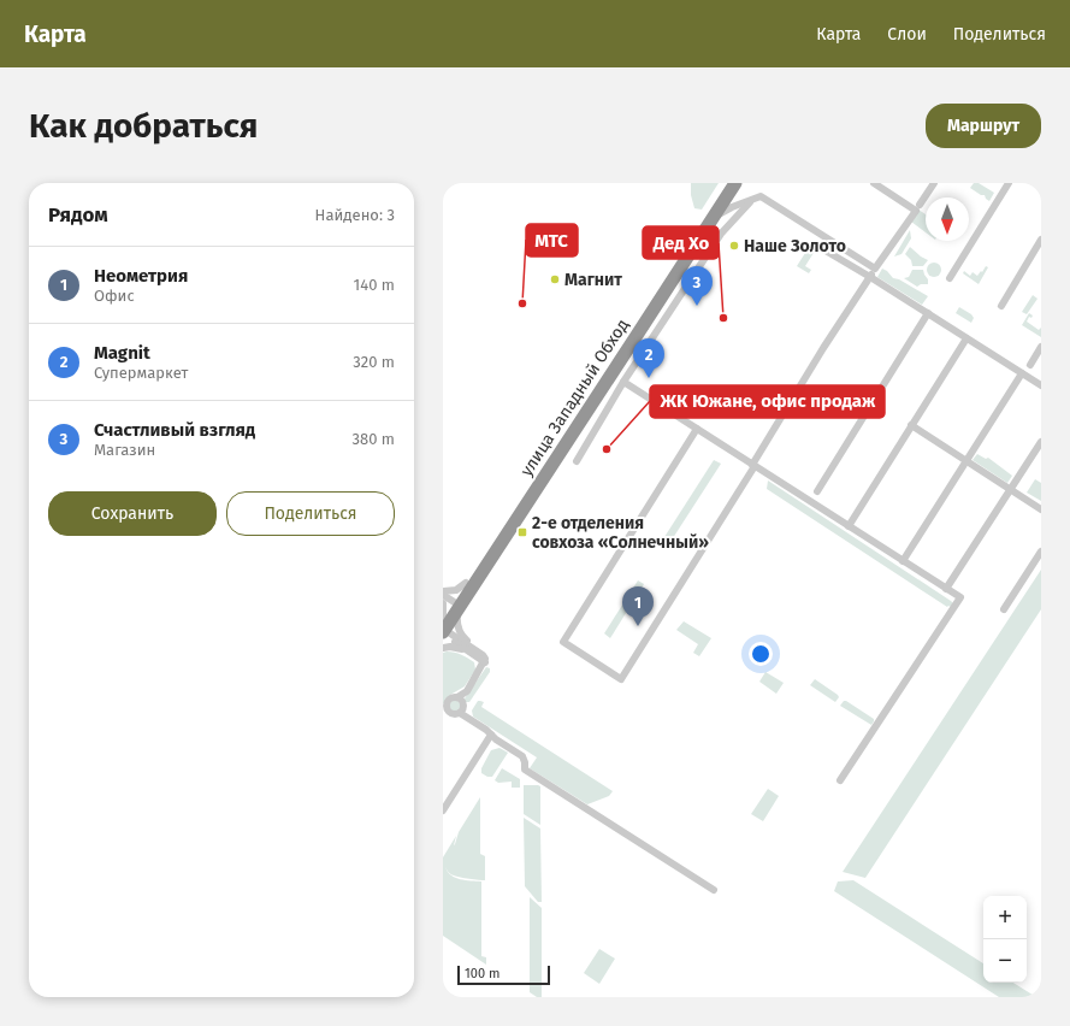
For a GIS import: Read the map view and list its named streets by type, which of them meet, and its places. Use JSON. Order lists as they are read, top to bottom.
{
  "streets": {
    "highway": ["улица Западный Обход"]
  },
  "places": {
    "other": [
      "Наше Золото",
      "Магнит",
      "МТС",
      "Дед Хо",
      "ЖК Южане, офис продаж"
    ],
    "transit": ["2-е отделения совхоза «Солнечный»"]
  },
  "scale_bar": "100 m",
  "north": "bottom",
  "page": {
    "header": "Карта",
    "nav": ["Карта", "Слои", "Поделиться"],
    "buttons": [
      "Маршрут",
      ["Сохранить", "Поделиться"]
    ],
    "title": "Как добраться",
    "heading": ["Рядом", "Найдено: 3"],
    "list": [
      {
        "mark": "1",
        "name": "Неометрия",
        "note": "Офис",
        "value": "140 m"
      },
      {
        "mark": "2",
        "name": "Magnit",
        "note": "Супермаркет",
        "value": "320 m"
      },
      {
        "mark": "3",
        "name": "Счастливый взгляд",
        "note": "Магазин",
        "value": "380 m"
      }
    ],
    "pins": ["3", "2", "1"],
    "map_buttons": ["+", "−"],
    "scale": "100 m"
  }
}
